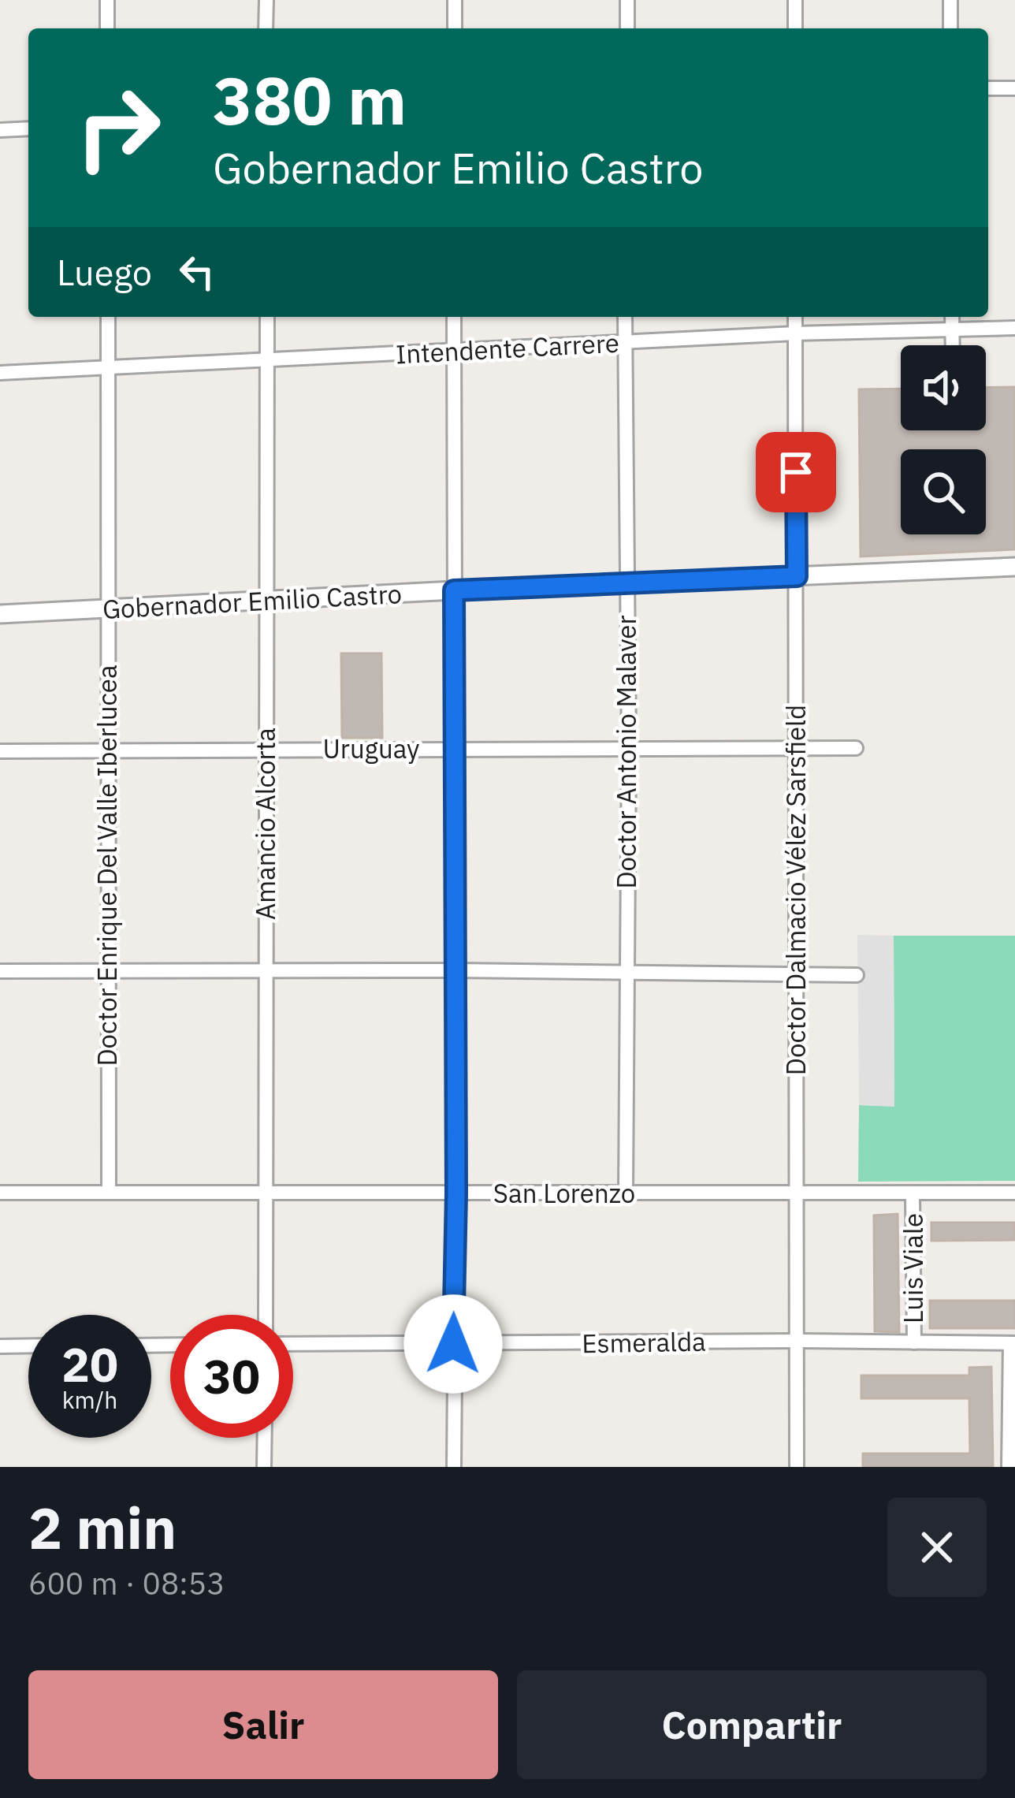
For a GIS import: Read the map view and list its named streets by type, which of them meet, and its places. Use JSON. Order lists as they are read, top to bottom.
{
  "streets": {
    "street": [
      "Intendente Carrere",
      "Gobernador Emilio Castro",
      "Uruguay",
      "Doctor Antonio Malaver",
      "Amancio Alcorta",
      "Doctor Enrique Del Valle Iberlucea",
      "Doctor Dalmacio Vélez Sarsfield",
      "San Lorenzo",
      "Luis Viale",
      "Esmeralda"
    ]
  },
  "crossings": [
    ["Intendente Carrere", "Doctor Antonio Malaver"],
    ["Intendente Carrere", "Amancio Alcorta"],
    ["Intendente Carrere", "Doctor Enrique Del Valle Iberlucea"],
    ["Intendente Carrere", "Doctor Dalmacio Vélez Sarsfield"],
    ["Gobernador Emilio Castro", "Doctor Antonio Malaver"],
    ["Gobernador Emilio Castro", "Amancio Alcorta"],
    ["Gobernador Emilio Castro", "Doctor Enrique Del Valle Iberlucea"],
    ["Gobernador Emilio Castro", "Doctor Dalmacio Vélez Sarsfield"],
    ["Uruguay", "Doctor Antonio Malaver"],
    ["Uruguay", "Amancio Alcorta"],
    ["Uruguay", "Doctor Enrique Del Valle Iberlucea"],
    ["Uruguay", "Doctor Dalmacio Vélez Sarsfield"],
    ["Doctor Antonio Malaver", "San Lorenzo"],
    ["Amancio Alcorta", "San Lorenzo"],
    ["Doctor Enrique Del Valle Iberlucea", "San Lorenzo"],
    ["Doctor Dalmacio Vélez Sarsfield", "San Lorenzo"],
    ["Doctor Dalmacio Vélez Sarsfield", "Esmeralda"],
    ["San Lorenzo", "Luis Viale"],
    ["Luis Viale", "Esmeralda"]
  ],
  "page": {
    "turn": ["380 m", "Gobernador Emilio Castro"],
    "then": "Luego",
    "speed": "20 km/h",
    "limit": "30",
    "heading": ["2 min", "600 m · 08:53"],
    "buttons": ["Salir", "Compartir"]
  }
}
